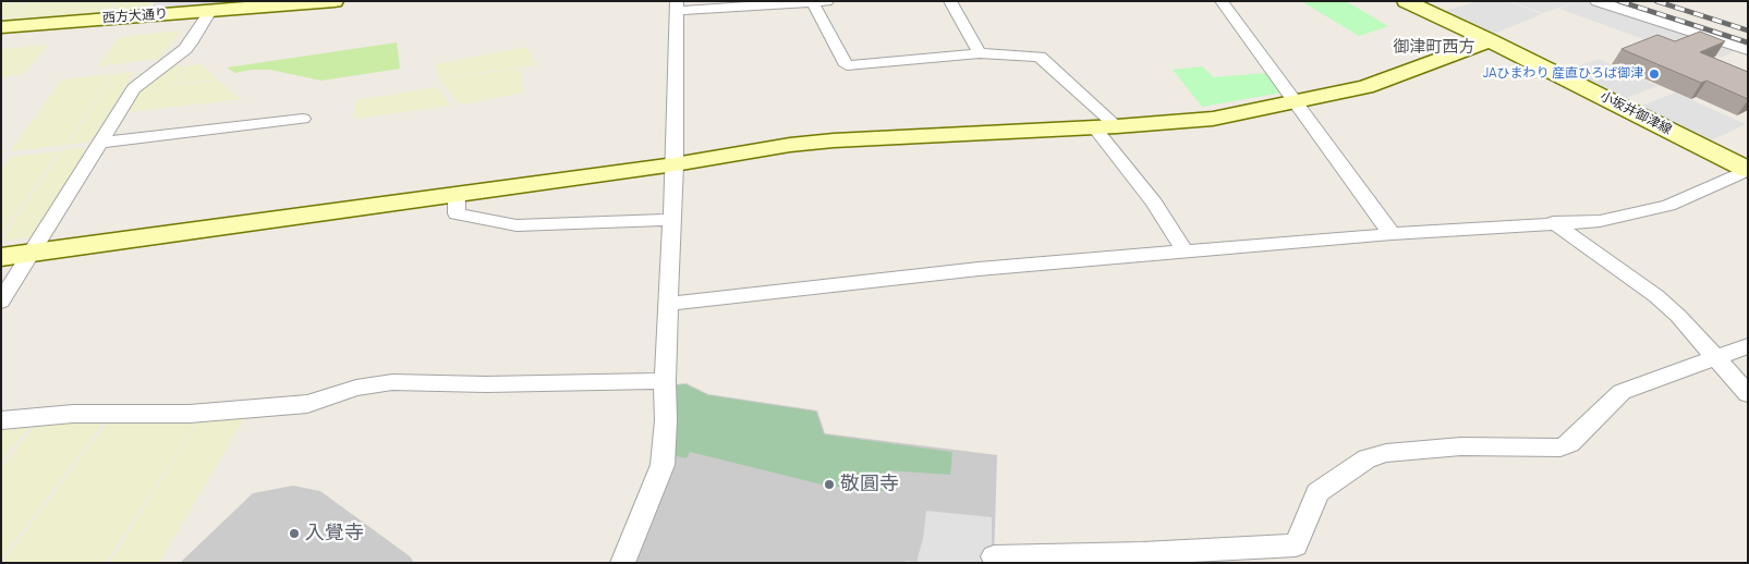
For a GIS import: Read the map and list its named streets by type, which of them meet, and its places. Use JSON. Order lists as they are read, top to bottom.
{
  "streets": {
    "street": ["西方大通り", "小坂井御津線"]
  },
  "districts": ["御津町西方"],
  "places": ["JAひまわり 産直ひろば御津", "敬圓寺", "入覺寺"]
}
